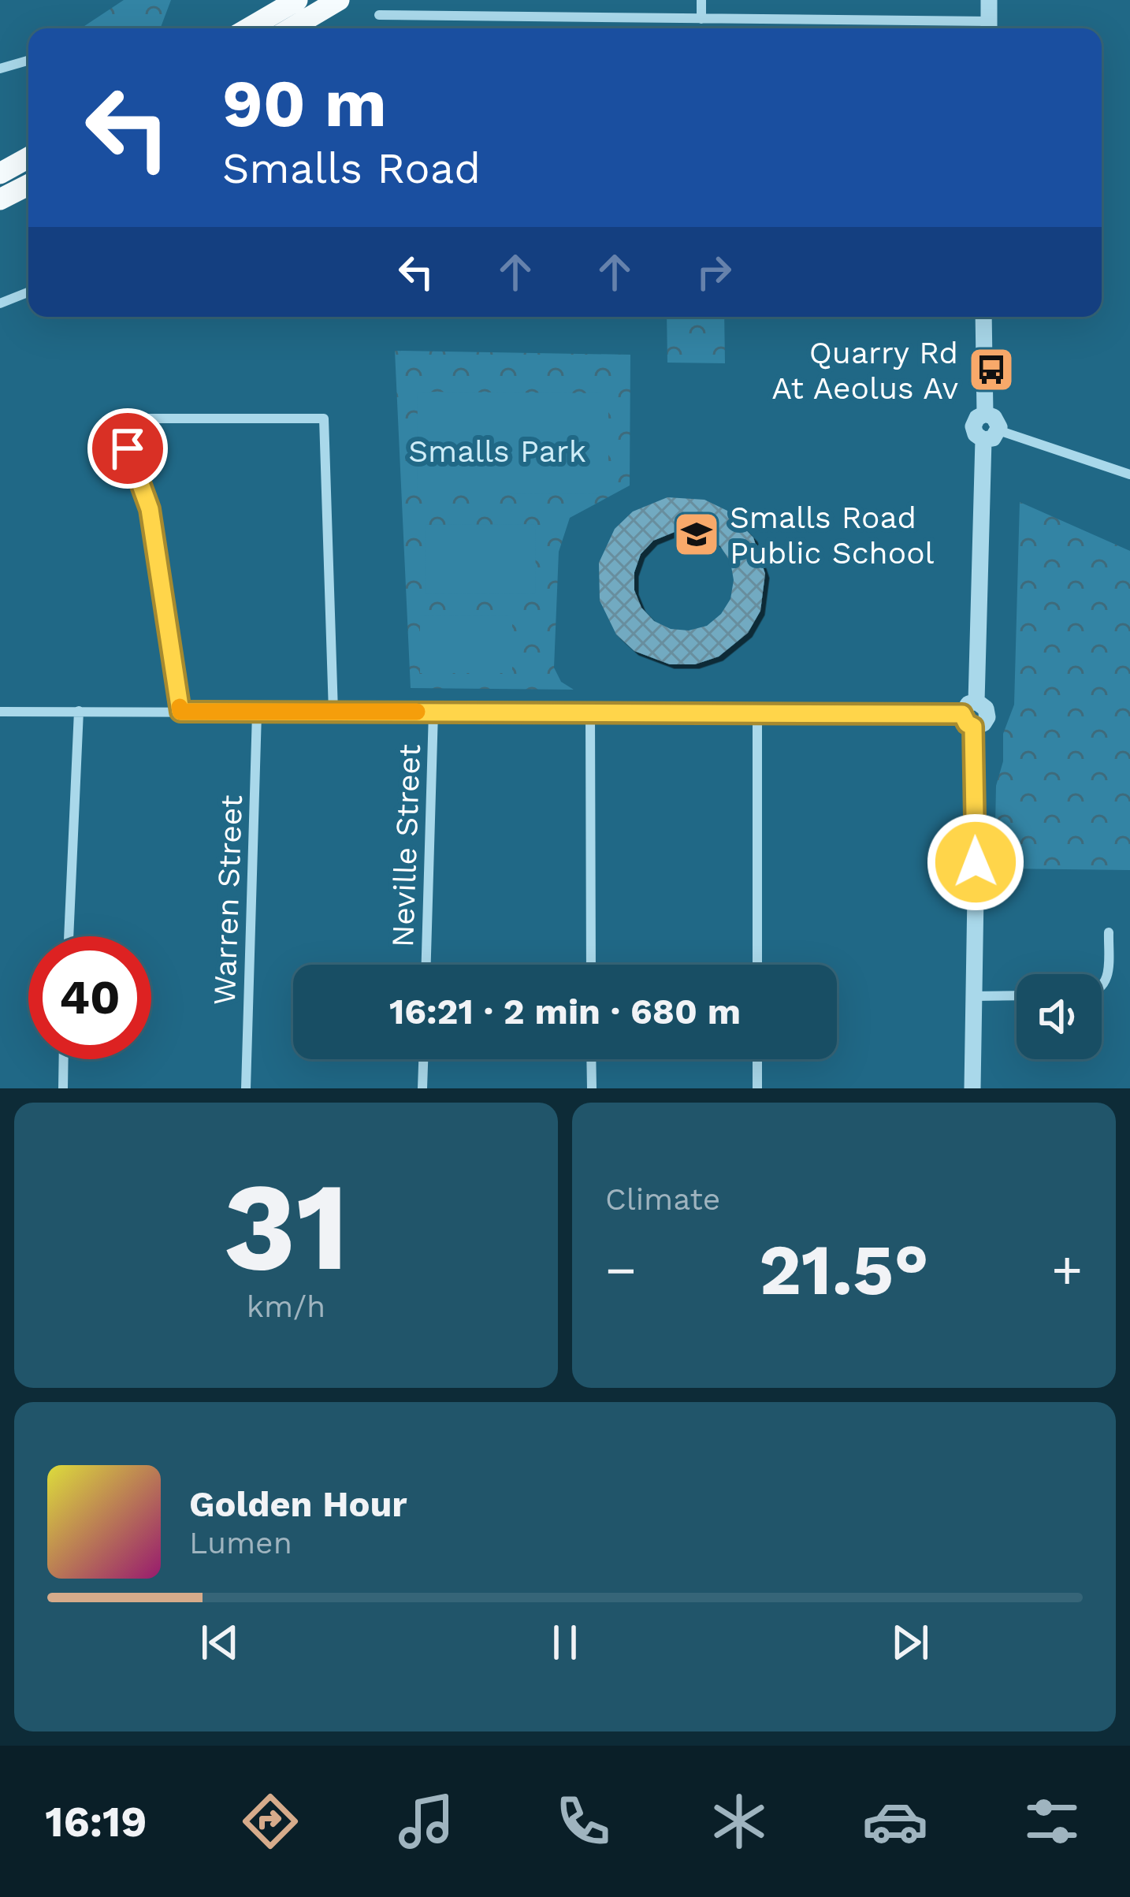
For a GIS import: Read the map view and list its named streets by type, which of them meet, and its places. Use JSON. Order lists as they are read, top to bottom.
{
  "streets": {
    "street": ["Neville Street", "Warren Street"]
  },
  "parks": ["Smalls Park"],
  "places": {
    "bus stop": ["Quarry Rd At Aeolus Av"],
    "school or university": ["Smalls Road Public School"]
  },
  "page": {
    "turn": ["90 m", "Smalls Road"],
    "limit": "40",
    "trip": "16:21 · 2 min · 680 m",
    "tile": [
      ["31", "km/h"],
      "Climate"
    ],
    "heat": ["−", "21.5°", "+"],
    "song": ["Golden Hour", "Lumen"],
    "tabs": "16:19"
  }
}
